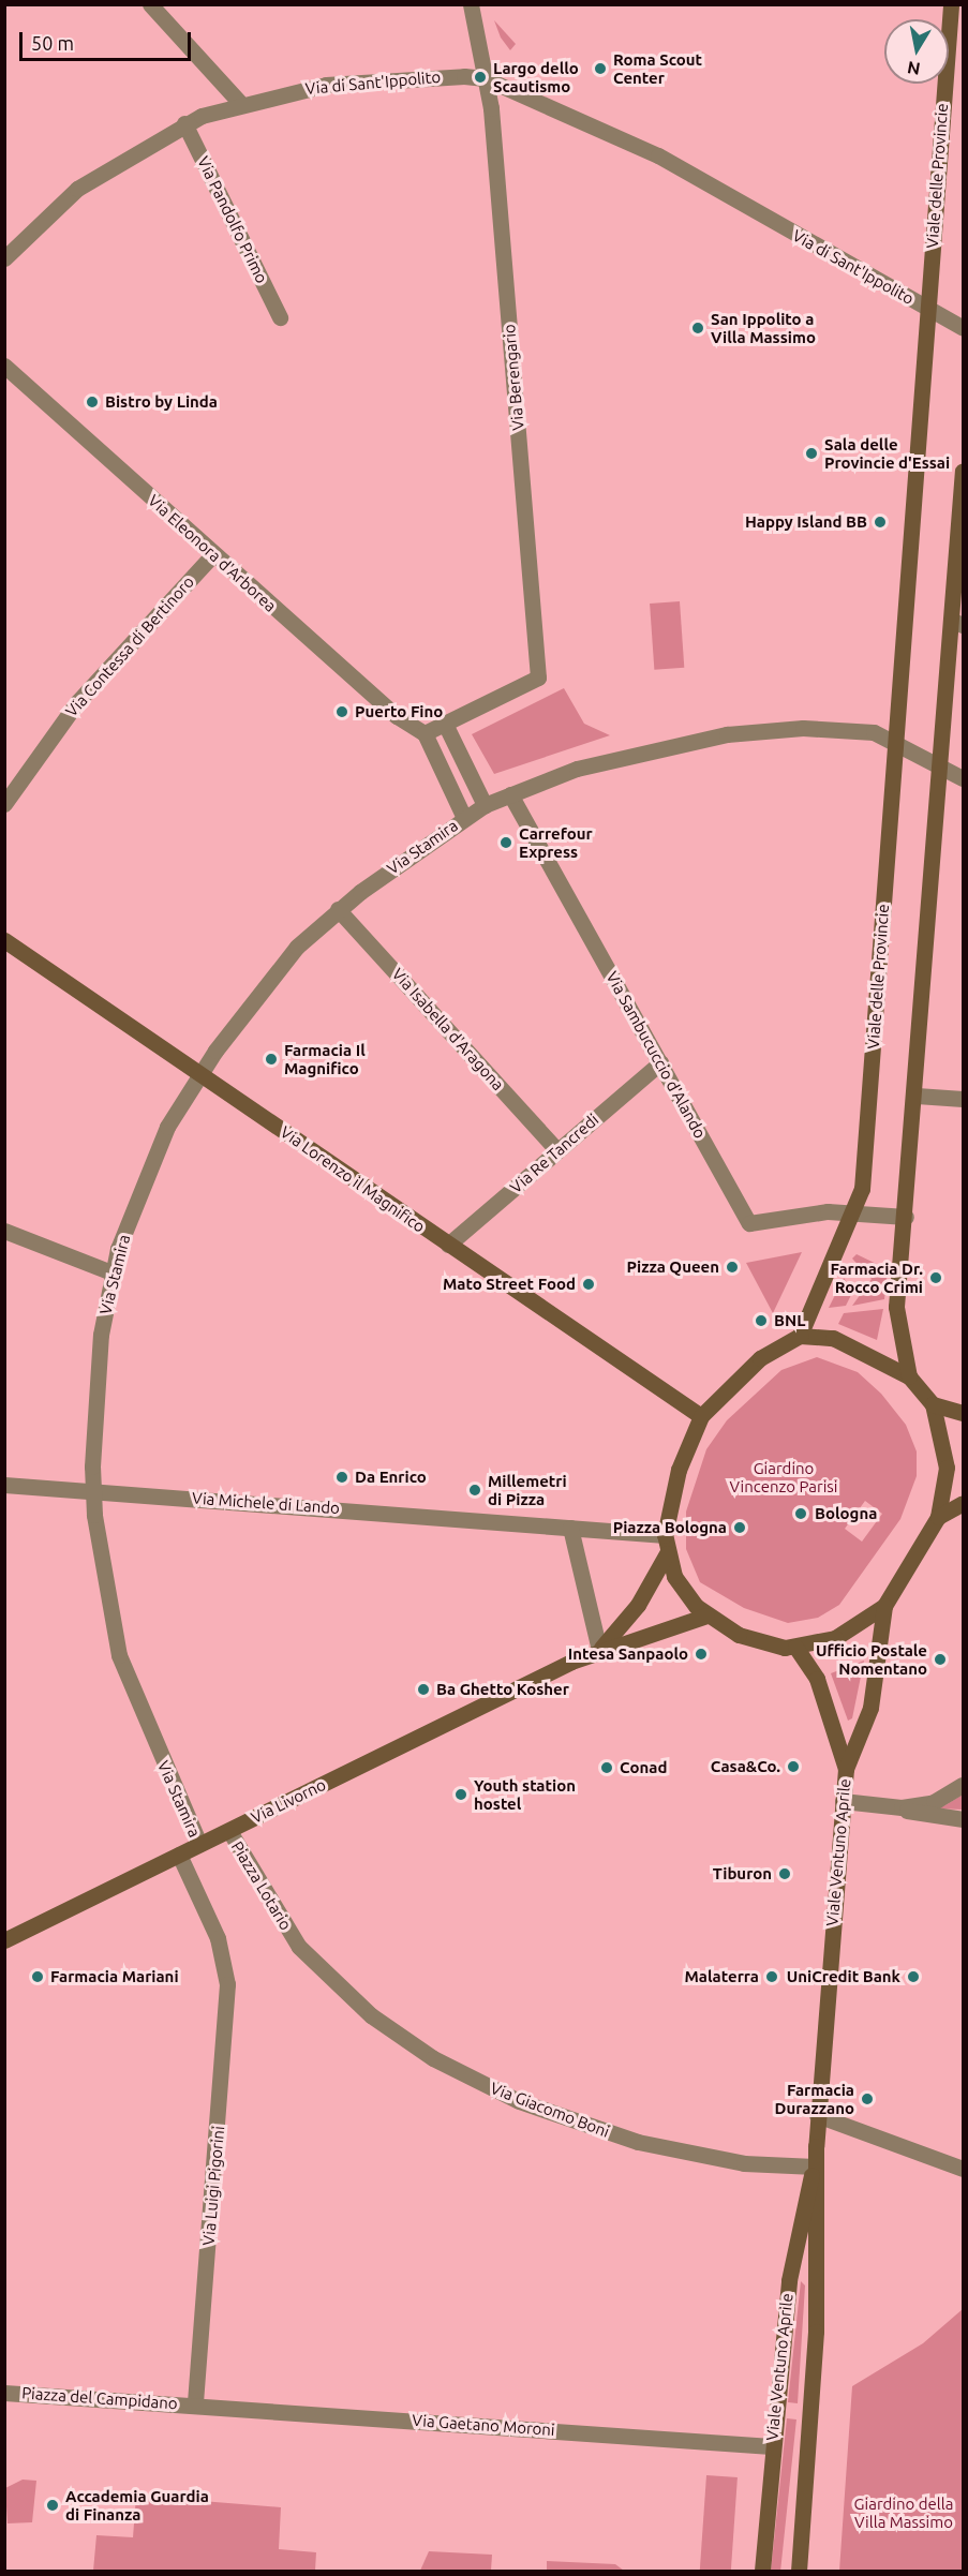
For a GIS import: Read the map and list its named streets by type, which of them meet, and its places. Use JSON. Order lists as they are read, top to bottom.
{
  "streets": {
    "street": [
      "Via di Sant'Ippolito",
      "Viale delle Provincie",
      "Via Pandolfo Primo",
      "Via Berengario",
      "Via Eleonora d'Arborea",
      "Via Contessa di Bertinoro",
      "Via Stamira",
      "Via Isabella d'Aragona",
      "Via Sambucuccio d'Alando",
      "Via Re Tancredi",
      "Via Lorenzo il Magnifico",
      "Via Michele di Lando",
      "Via Livorno",
      "Viale Ventuno Aprile",
      "Piazza Lotario",
      "Via Giacomo Boni",
      "Via Luigi Pigorini",
      "Piazza del Campidano",
      "Via Gaetano Moroni"
    ]
  },
  "crossings": [
    ["Via di Sant'Ippolito", "Viale delle Provincie"],
    ["Via di Sant'Ippolito", "Via Pandolfo Primo"],
    ["Via di Sant'Ippolito", "Via Berengario"],
    ["Viale delle Provincie", "Via Stamira"],
    ["Viale delle Provincie", "Via Sambucuccio d'Alando"],
    ["Via Eleonora d'Arborea", "Via Contessa di Bertinoro"],
    ["Via Stamira", "Via Isabella d'Aragona"],
    ["Via Stamira", "Via Sambucuccio d'Alando"],
    ["Via Stamira", "Via Lorenzo il Magnifico"],
    ["Via Stamira", "Via Michele di Lando"],
    ["Via Stamira", "Via Livorno"],
    ["Via Isabella d'Aragona", "Via Re Tancredi"],
    ["Via Sambucuccio d'Alando", "Via Re Tancredi"],
    ["Via Re Tancredi", "Via Lorenzo il Magnifico"],
    ["Via Livorno", "Piazza Lotario"],
    ["Via Livorno", "Via Luigi Pigorini"],
    ["Viale Ventuno Aprile", "Via Giacomo Boni"],
    ["Viale Ventuno Aprile", "Via Gaetano Moroni"],
    ["Piazza Lotario", "Via Giacomo Boni"],
    ["Via Luigi Pigorini", "Piazza del Campidano"],
    ["Via Luigi Pigorini", "Via Gaetano Moroni"],
    ["Piazza del Campidano", "Via Gaetano Moroni"]
  ],
  "parks": ["Giardino Vincenzo Parisi", "Giardino della Villa Massimo"],
  "places": [
    "Roma Scout Center",
    "Largo dello Scautismo",
    "San Ippolito a Villa Massimo",
    "Bistro by Linda",
    "Sala delle Provincie d'Essai",
    "Happy Island BB",
    "Puerto Fino",
    "Carrefour Express",
    "Farmacia Il Magnifico",
    "Pizza Queen",
    "Farmacia Dr. Rocco Crimi",
    "Mato Street Food",
    "BNL",
    "Da Enrico",
    "Millemetri di Pizza",
    "Bologna",
    "Piazza Bologna",
    "Intesa Sanpaolo",
    "Ufficio Postale Nomentano",
    "Ba Ghetto Kosher",
    "Casa&Co.",
    "Conad",
    "Youth station hostel",
    "Tiburon",
    "Farmacia Mariani",
    "Malaterra",
    "UniCredit Bank",
    "Farmacia Durazzano",
    "Accademia Guardia di Finanza"
  ],
  "scale_bar": "50 m",
  "north": "bottom"
}
